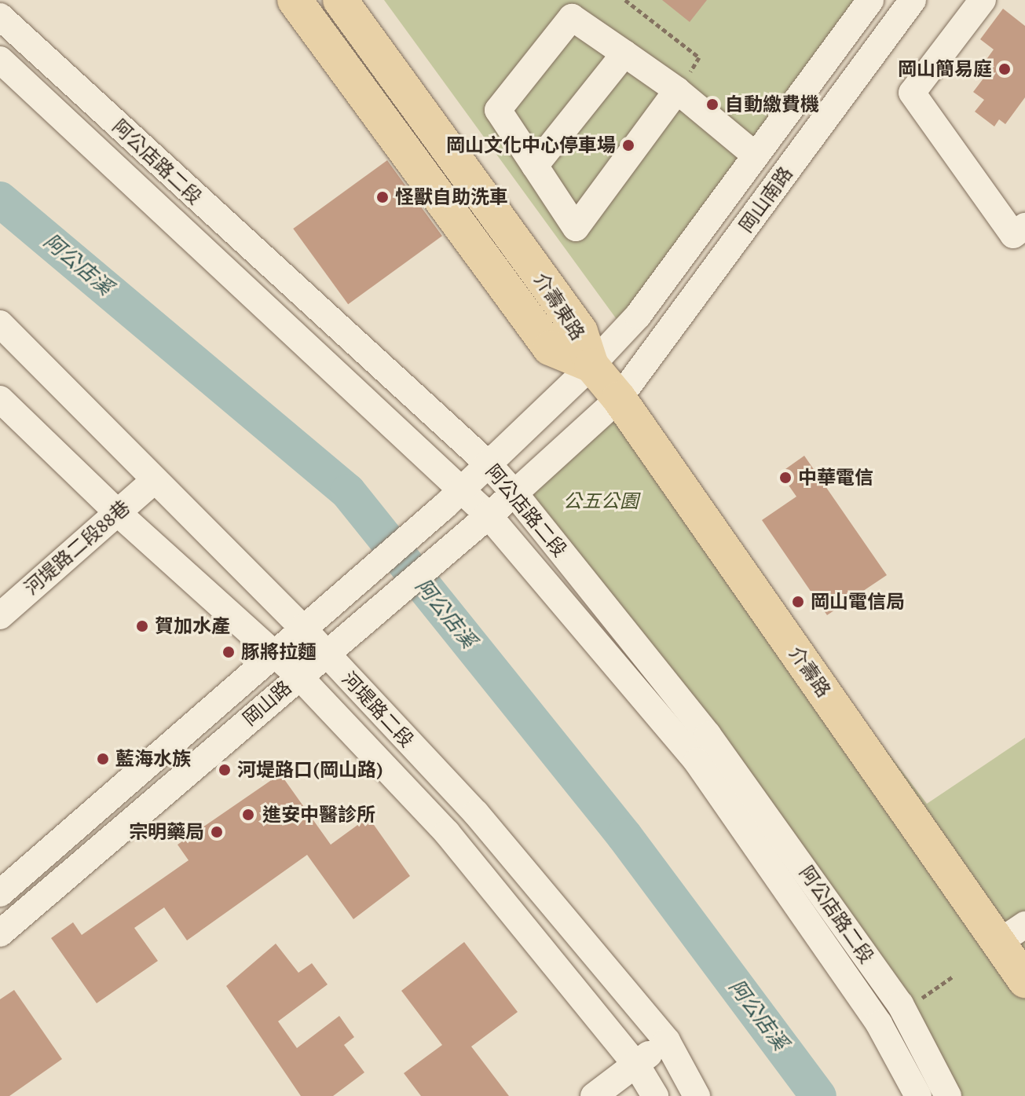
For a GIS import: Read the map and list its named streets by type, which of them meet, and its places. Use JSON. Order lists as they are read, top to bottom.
{
  "streets": {
    "main road": ["介壽東路", "介壽路"],
    "street": [
      "阿公店路二段",
      "岡山南路",
      "河堤路二段88巷",
      "岡山路",
      "河堤路二段"
    ]
  },
  "crossings": [
    ["阿公店路二段", "岡山路"],
    ["岡山南路", "介壽東路"],
    ["岡山南路", "介壽路"],
    ["岡山南路", "岡山路"],
    ["介壽東路", "介壽路"],
    ["介壽東路", "岡山路"],
    ["河堤路二段88巷", "河堤路二段"],
    ["介壽路", "岡山路"],
    ["岡山路", "河堤路二段"]
  ],
  "water": ["阿公店溪"],
  "parks": ["公五公園"],
  "places": [
    "岡山簡易庭",
    "自動繳費機",
    "岡山文化中心停車場",
    "怪獸自助洗車",
    "中華電信",
    "岡山電信局",
    "賀加水產",
    "豚將拉麵",
    "藍海水族",
    "河堤路口(岡山路)",
    "進安中醫診所",
    "宗明藥局"
  ]
}
